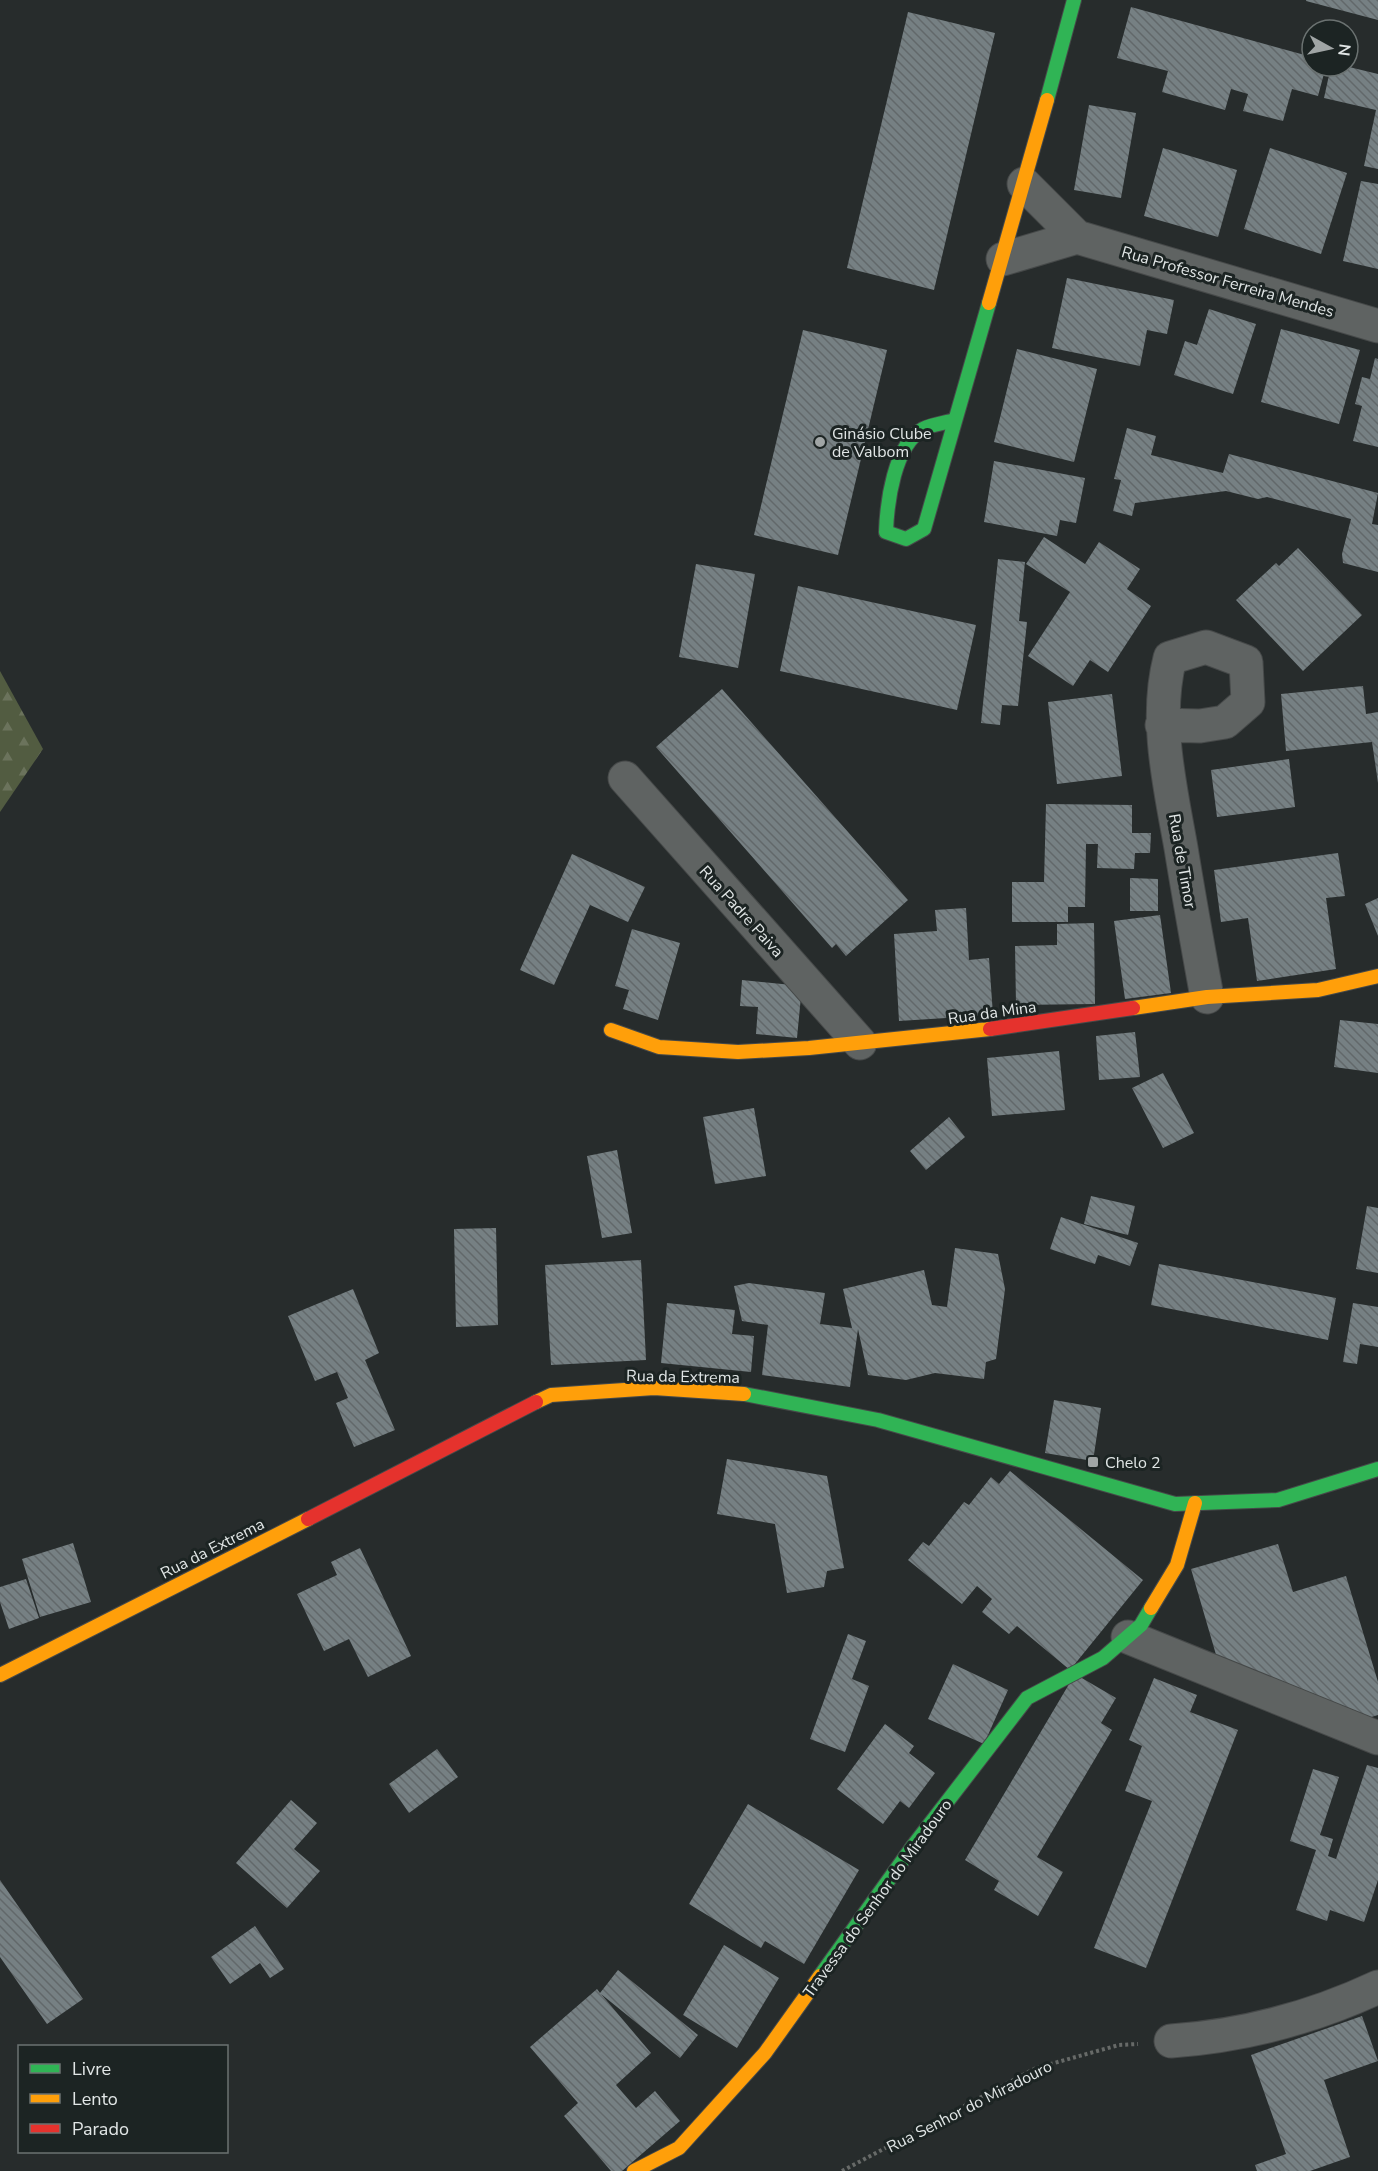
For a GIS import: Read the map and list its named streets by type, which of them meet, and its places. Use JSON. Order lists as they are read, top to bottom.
{
  "streets": {
    "street": [
      "Rua Professor Ferreira Mendes",
      "Rua de Timor",
      "Rua Padre Paiva",
      "Rua da Mina",
      "Rua da Extrema",
      "Travessa do Senhor do Miradouro"
    ],
    "path": ["Rua Senhor do Miradouro"]
  },
  "crossings": [
    ["Rua de Timor", "Rua da Mina"],
    ["Rua Padre Paiva", "Rua da Mina"],
    ["Rua da Extrema", "Travessa do Senhor do Miradouro"]
  ],
  "places": {
    "other": ["Ginásio Clube de Valbom"],
    "transit": ["Chelo 2"]
  },
  "legend": ["Livre", "Lento", "Parado"],
  "north": "right"
}
